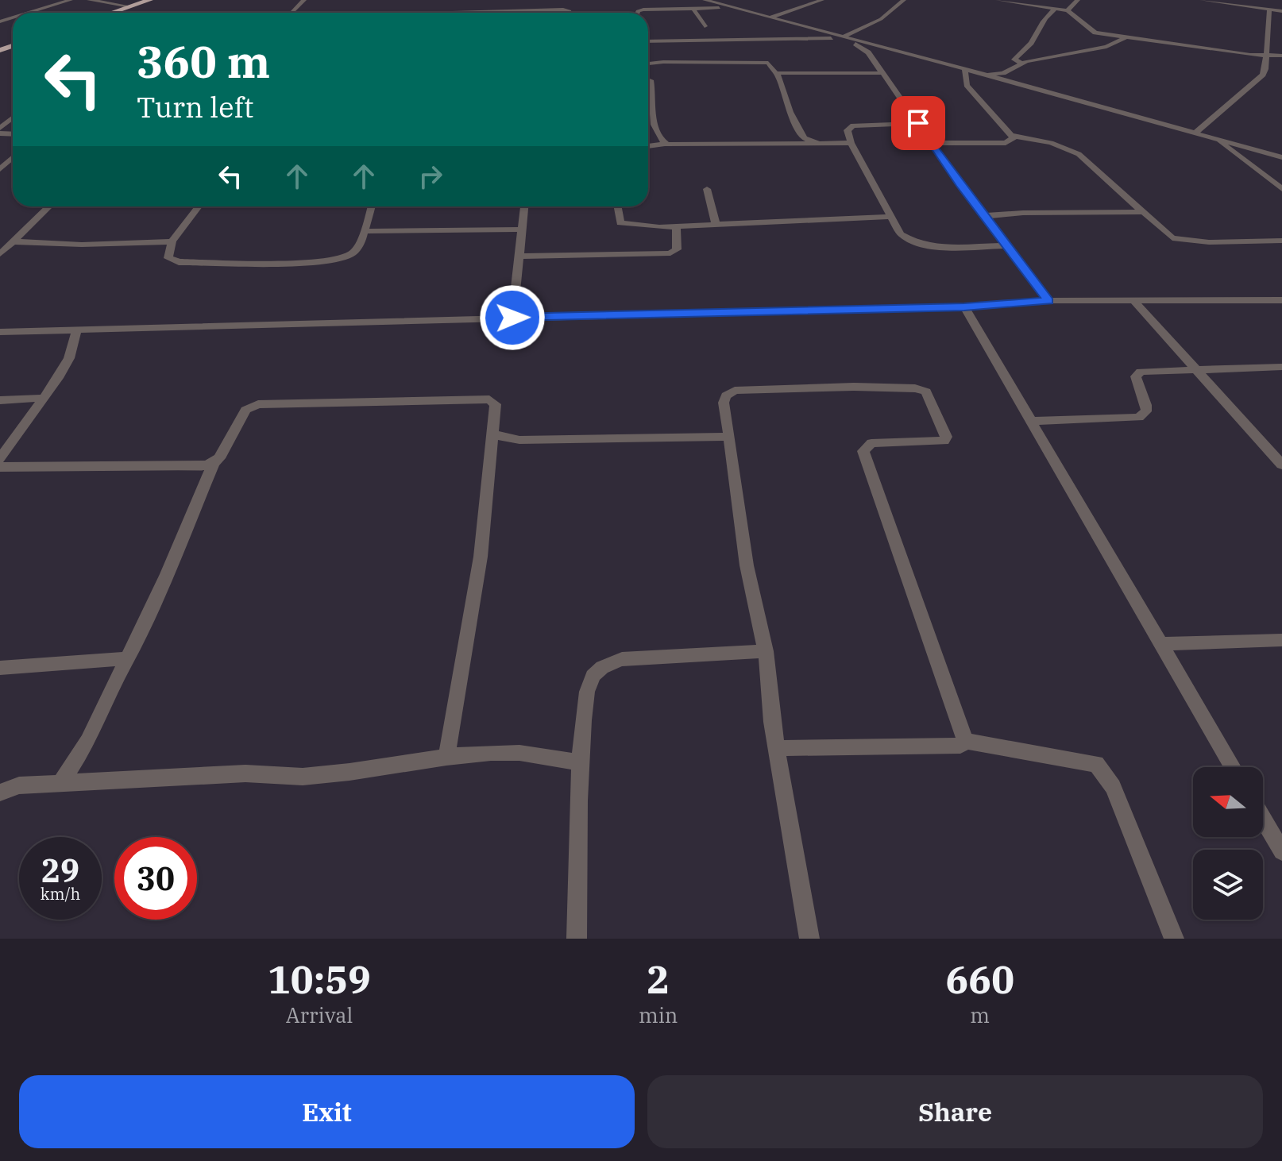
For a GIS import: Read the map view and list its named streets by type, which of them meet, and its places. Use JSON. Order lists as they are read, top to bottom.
{
  "north": "left",
  "page": {
    "turn": ["360 m", "Turn left"],
    "speed": "29 km/h",
    "limit": "30",
    "eta": [
      "10:59",
      "Arrival",
      "2",
      "min",
      "660",
      "m"
    ],
    "buttons": ["Exit", "Share"]
  }
}
